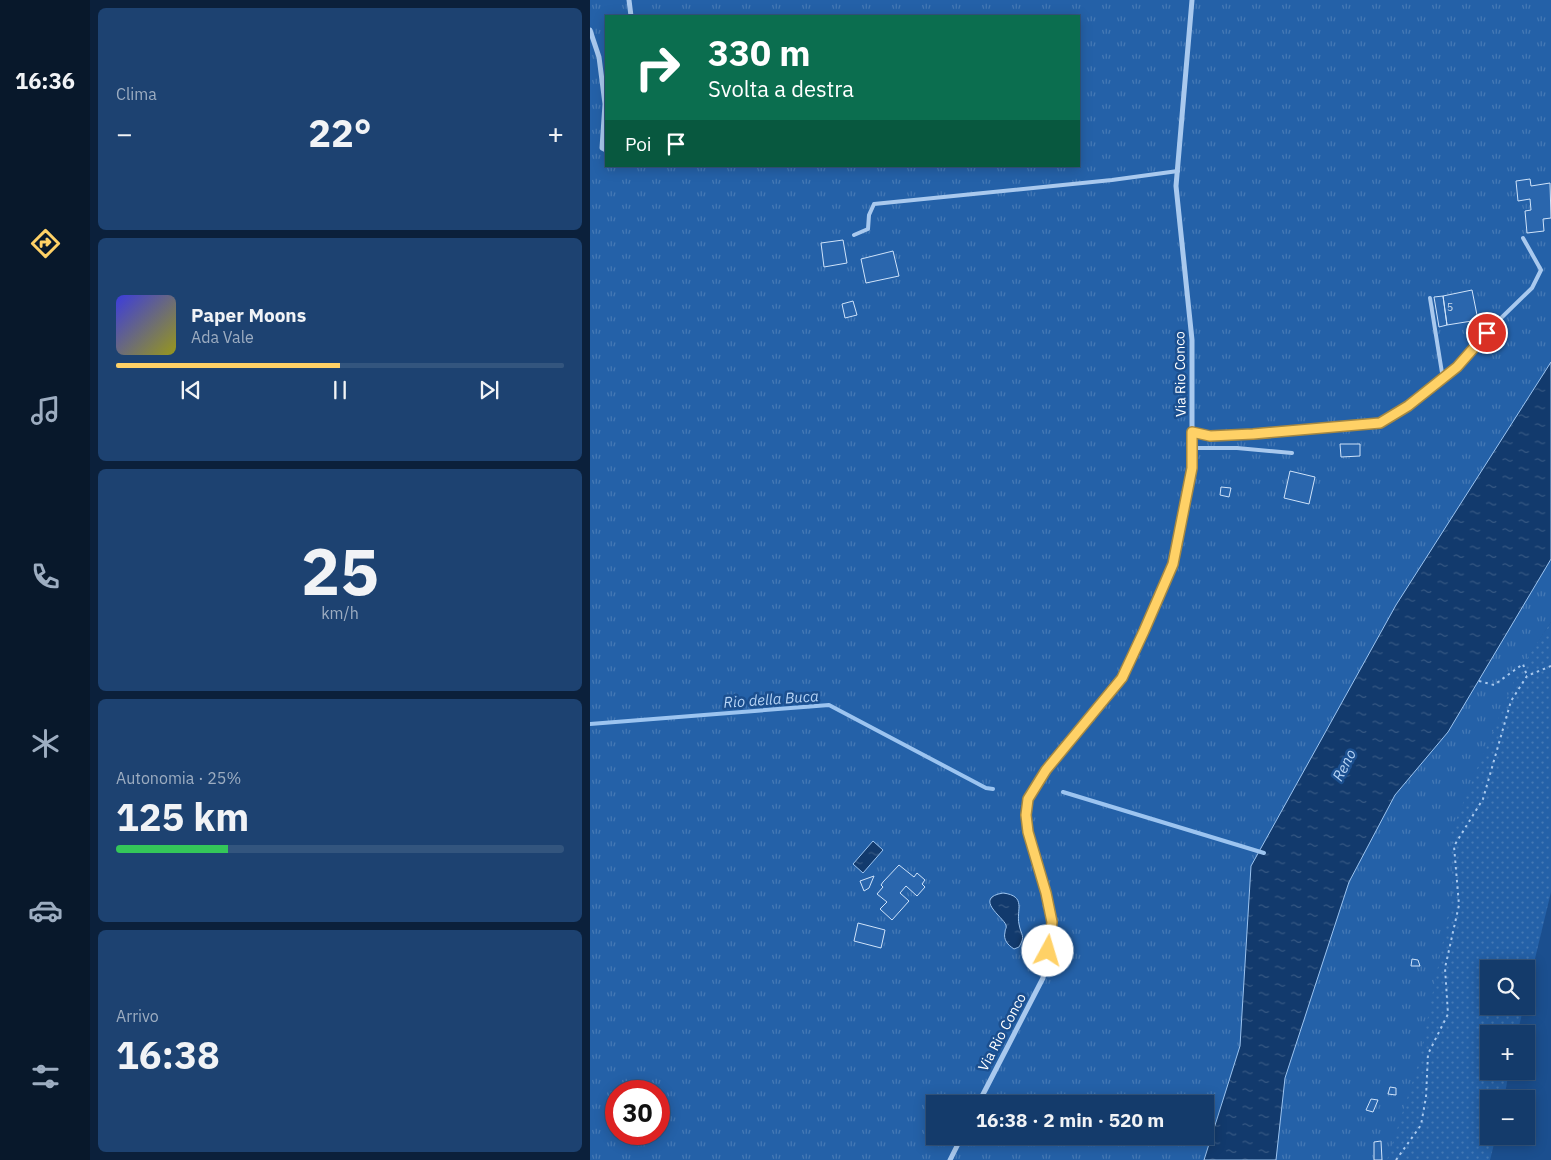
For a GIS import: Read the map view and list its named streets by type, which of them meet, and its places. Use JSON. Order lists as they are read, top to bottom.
{
  "streets": {
    "street": ["Via Rio Conco"]
  },
  "water": ["Rio della Buca", "Reno"],
  "house_numbers": ["5"],
  "page": {
    "tabs": "16:36",
    "tile": [
      "Clima",
      ["25", "km/h"],
      ["Autonomia · 25%", "125 km"],
      ["Arrivo", "16:38"]
    ],
    "turn": ["330 m", "Svolta a destra"],
    "heat": ["−", "22°", "+"],
    "then": "Poi",
    "song": ["Paper Moons", "Ada Vale"],
    "map_buttons": ["+", "−"],
    "limit": "30",
    "trip": "16:38 · 2 min · 520 m"
  }
}
